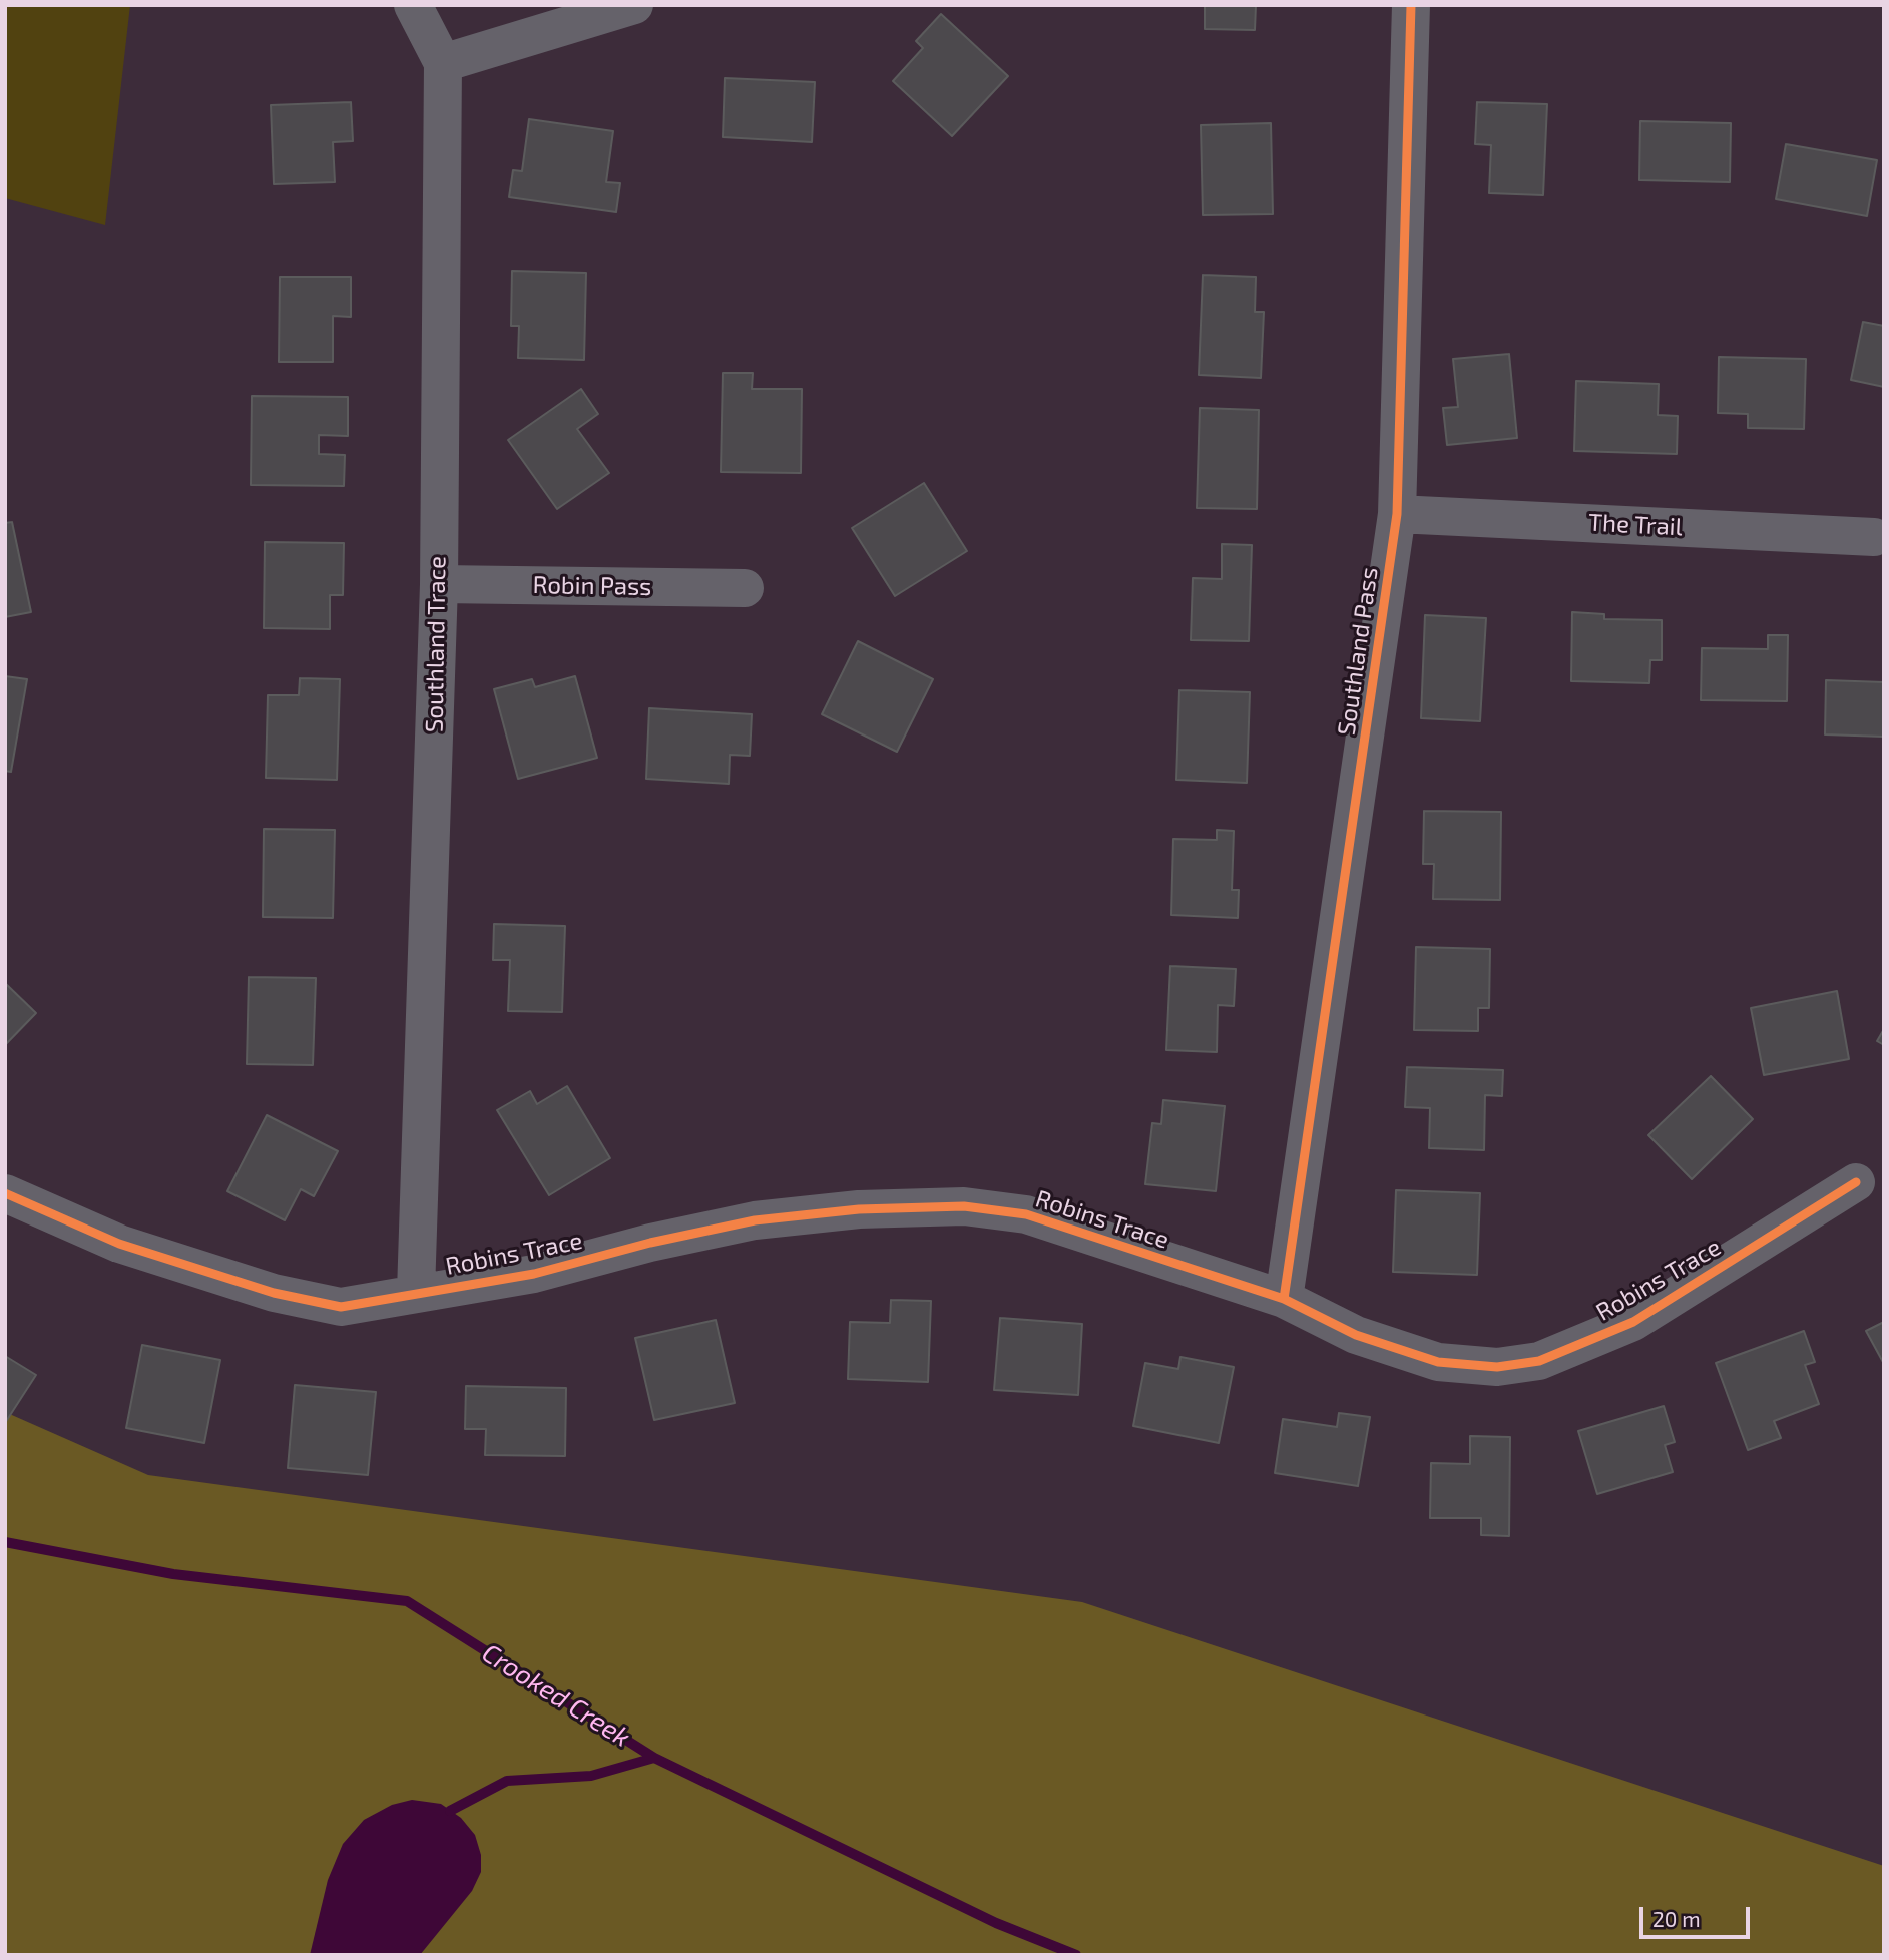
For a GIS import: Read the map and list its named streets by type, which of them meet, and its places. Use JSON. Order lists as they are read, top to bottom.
{
  "streets": {
    "street": [
      "The Trail",
      "Robin Pass",
      "Southland Trace",
      "Southland Pass",
      "Robins Trace"
    ]
  },
  "crossings": [
    ["The Trail", "Southland Pass"],
    ["Robin Pass", "Southland Trace"],
    ["Southland Trace", "Robins Trace"],
    ["Southland Pass", "Robins Trace"]
  ],
  "water": ["Crooked Creek"],
  "scale_bar": "20 m"
}
